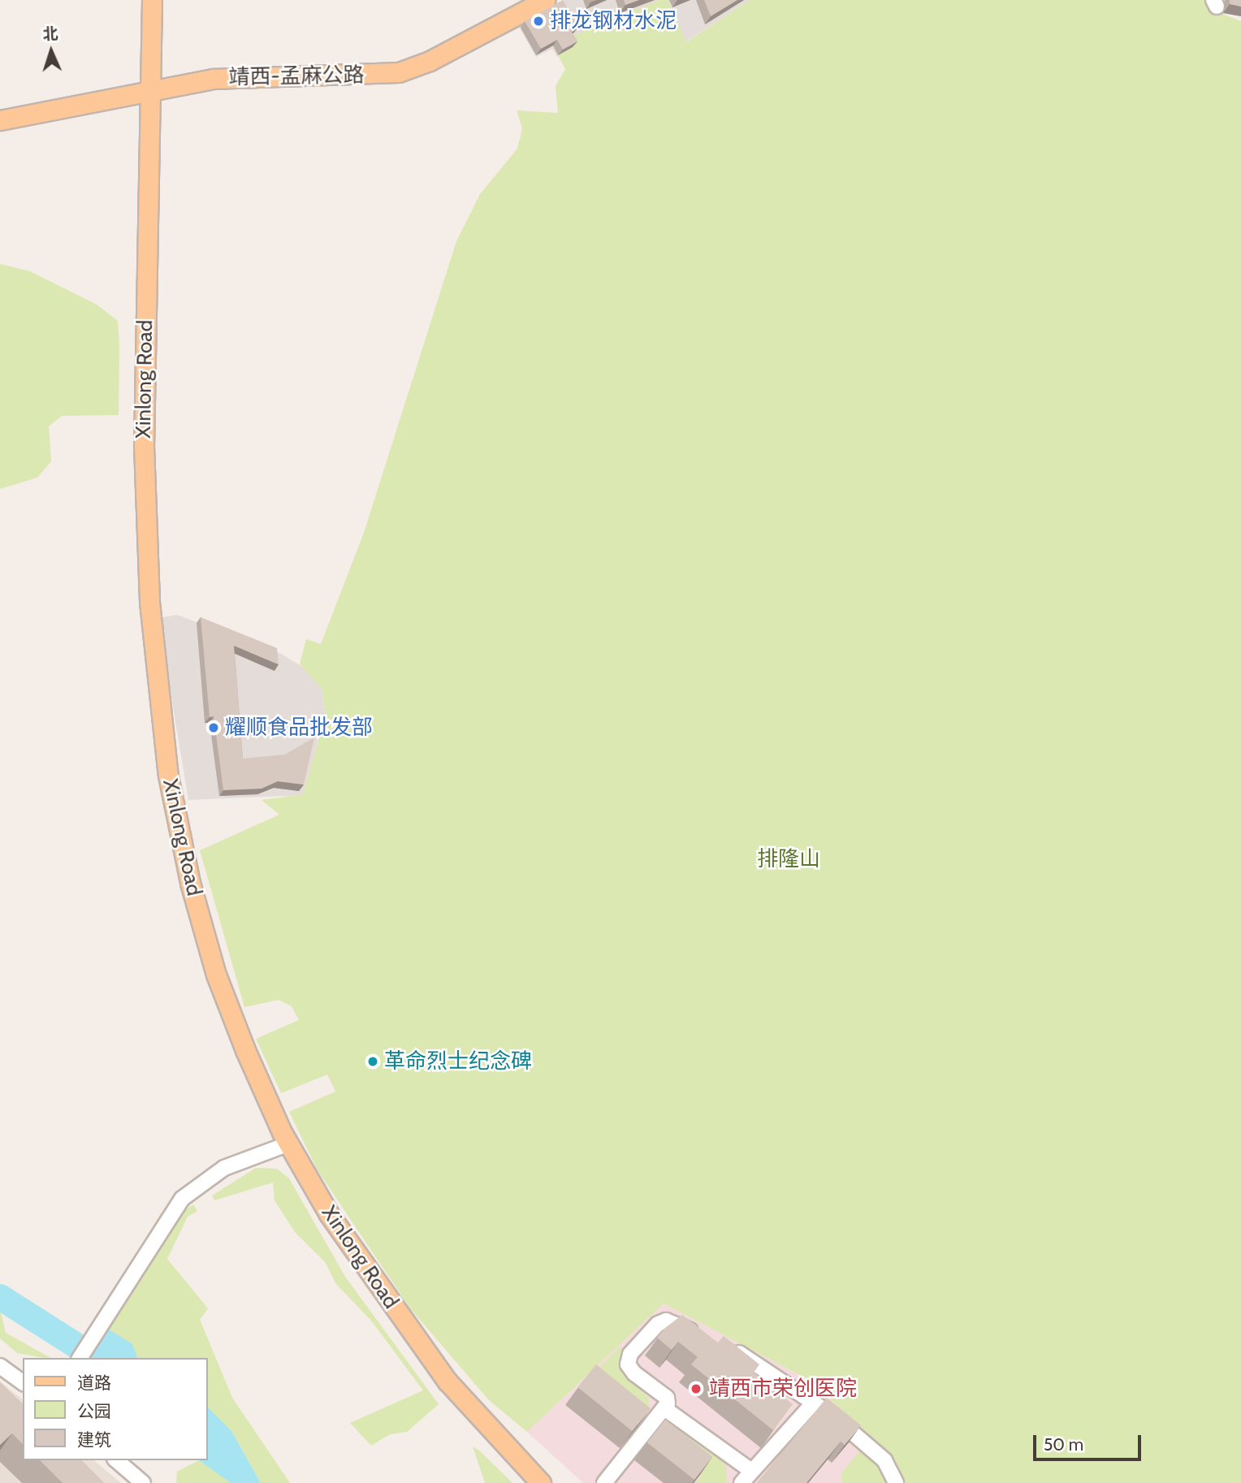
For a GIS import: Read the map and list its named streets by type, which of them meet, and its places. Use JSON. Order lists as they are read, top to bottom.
{
  "streets": {
    "main road": ["靖西-孟麻公路", "Xinlong Road"]
  },
  "crossings": [
    ["靖西-孟麻公路", "Xinlong Road"]
  ],
  "parks": ["排隆山"],
  "places": [
    "排龙钢材水泥",
    "耀顺食品批发部",
    "革命烈士纪念碑",
    "靖西市荣创医院"
  ],
  "legend": ["道路", "公园", "建筑"],
  "scale_bar": "50 m",
  "north": "top"
}
